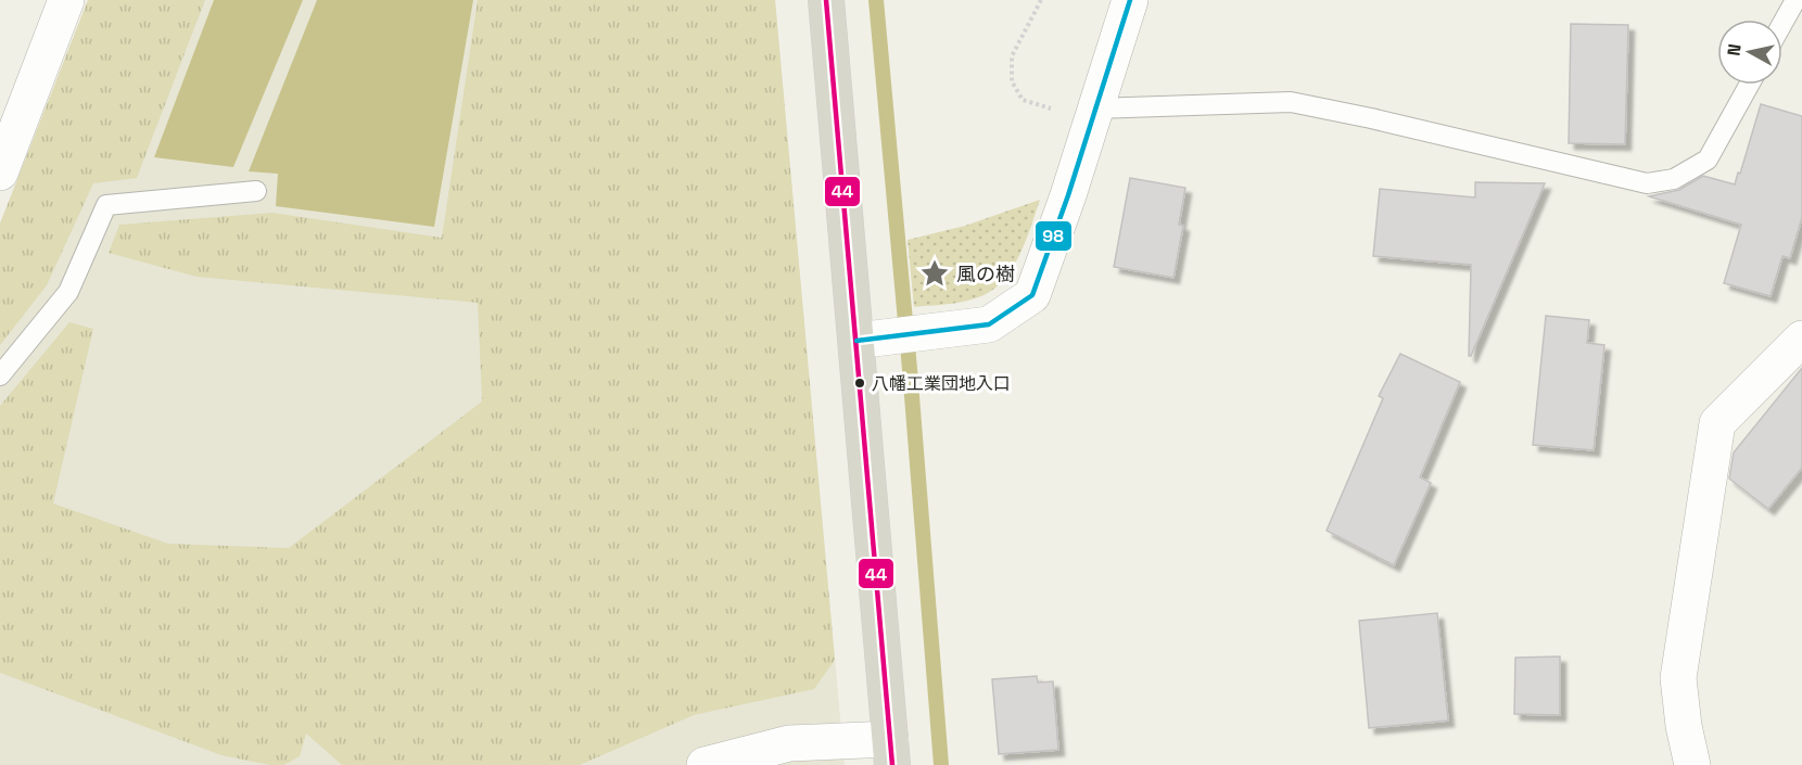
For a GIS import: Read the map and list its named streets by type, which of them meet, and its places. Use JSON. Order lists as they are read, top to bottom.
{
  "places": {
    "place": ["風の樹"],
    "other": ["八幡工業団地入口"]
  },
  "lines": ["transit line 44", "transit line 98"],
  "north": "left"
}
